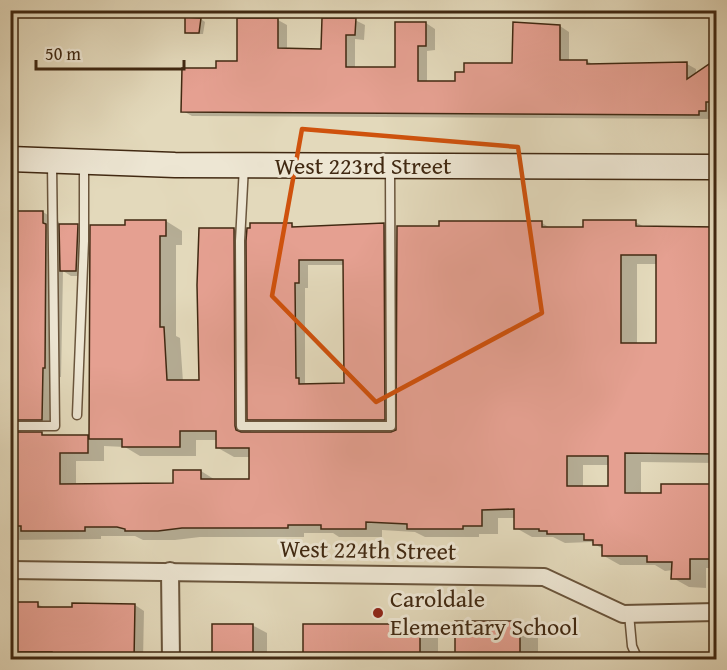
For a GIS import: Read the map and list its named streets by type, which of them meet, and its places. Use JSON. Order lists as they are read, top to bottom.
{
  "streets": {
    "main road": ["West 223rd Street"],
    "street": ["West 224th Street"]
  },
  "places": ["Caroldale Elementary School"],
  "scale_bar": "50 m"
}
